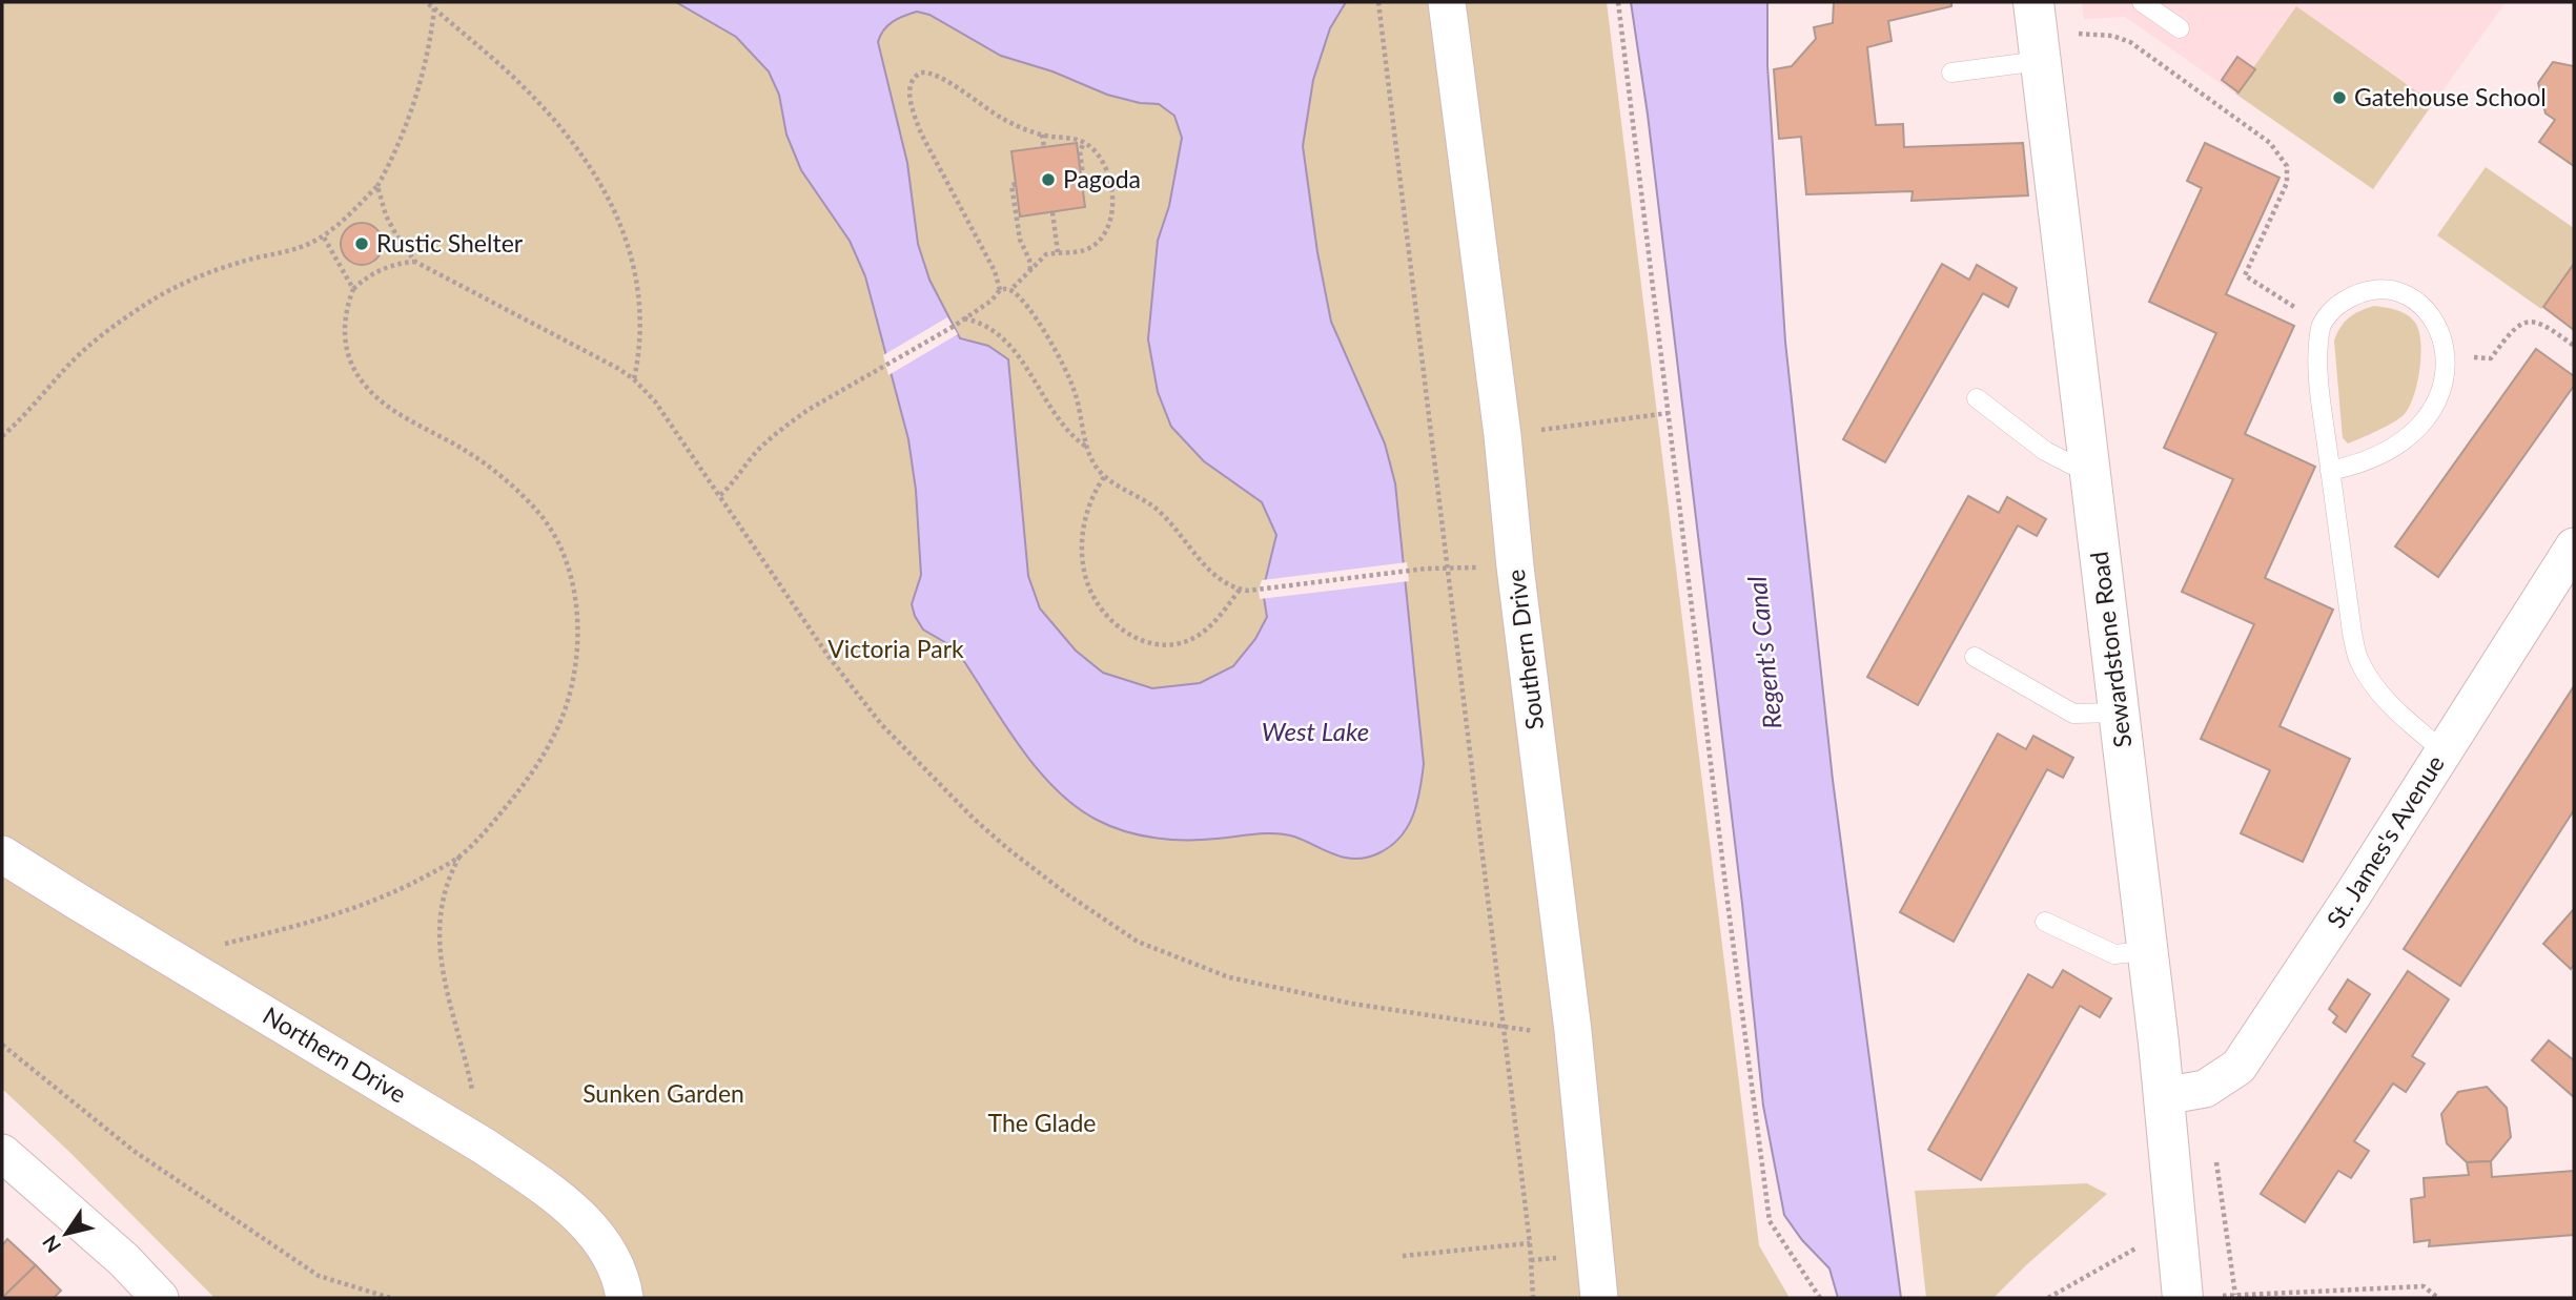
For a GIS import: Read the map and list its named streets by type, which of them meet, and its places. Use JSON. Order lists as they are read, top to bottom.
{
  "streets": {
    "main road": ["Sewardstone Road"],
    "street": ["Southern Drive", "St. James's Avenue", "Northern Drive"]
  },
  "crossings": [
    ["Sewardstone Road", "St. James's Avenue"]
  ],
  "water": ["Regent's Canal", "West Lake"],
  "parks": ["Victoria Park", "Sunken Garden", "The Glade"],
  "places": ["Gatehouse School", "Pagoda", "Rustic Shelter"],
  "north": "bottom left"
}
